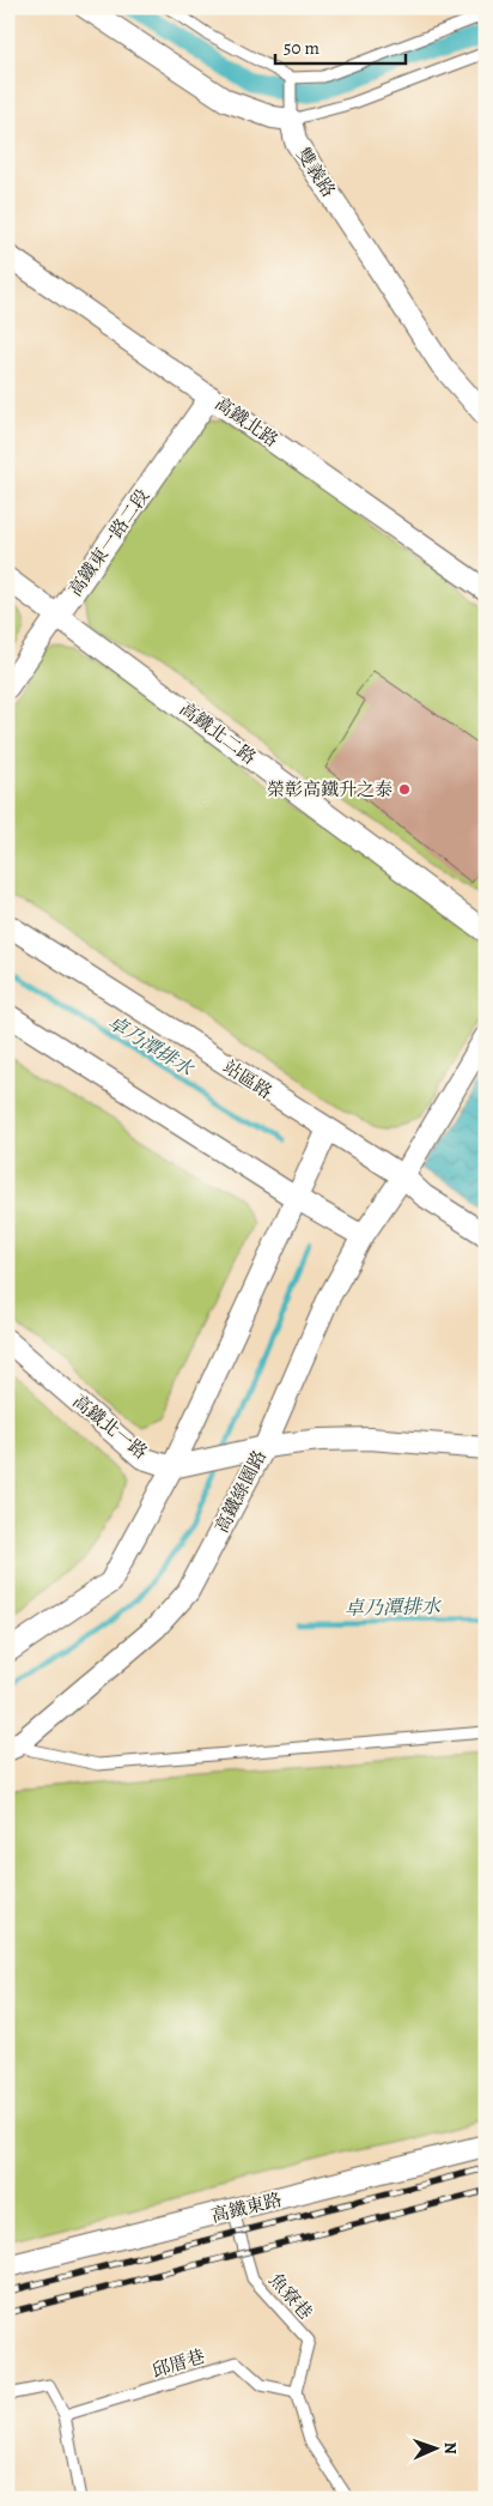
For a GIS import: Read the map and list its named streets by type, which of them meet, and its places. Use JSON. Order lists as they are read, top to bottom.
{
  "streets": {
    "street": [
      "雙義路",
      "高鐵北路",
      "高鐵東一路二段",
      "高鐵北二路",
      "站區路",
      "高鐵北一路",
      "高鐵綠園路",
      "高鐵東路"
    ],
    "lane": ["魚寮巷", "邱厝巷"]
  },
  "crossings": [
    ["高鐵北路", "高鐵東一路二段"],
    ["高鐵東一路二段", "高鐵北二路"],
    ["站區路", "高鐵綠園路"],
    ["高鐵東路", "魚寮巷"],
    ["魚寮巷", "邱厝巷"]
  ],
  "water": ["卓乃潭排水"],
  "places": ["榮彰高鐵升之泰"],
  "scale_bar": "50 m",
  "north": "right"
}
